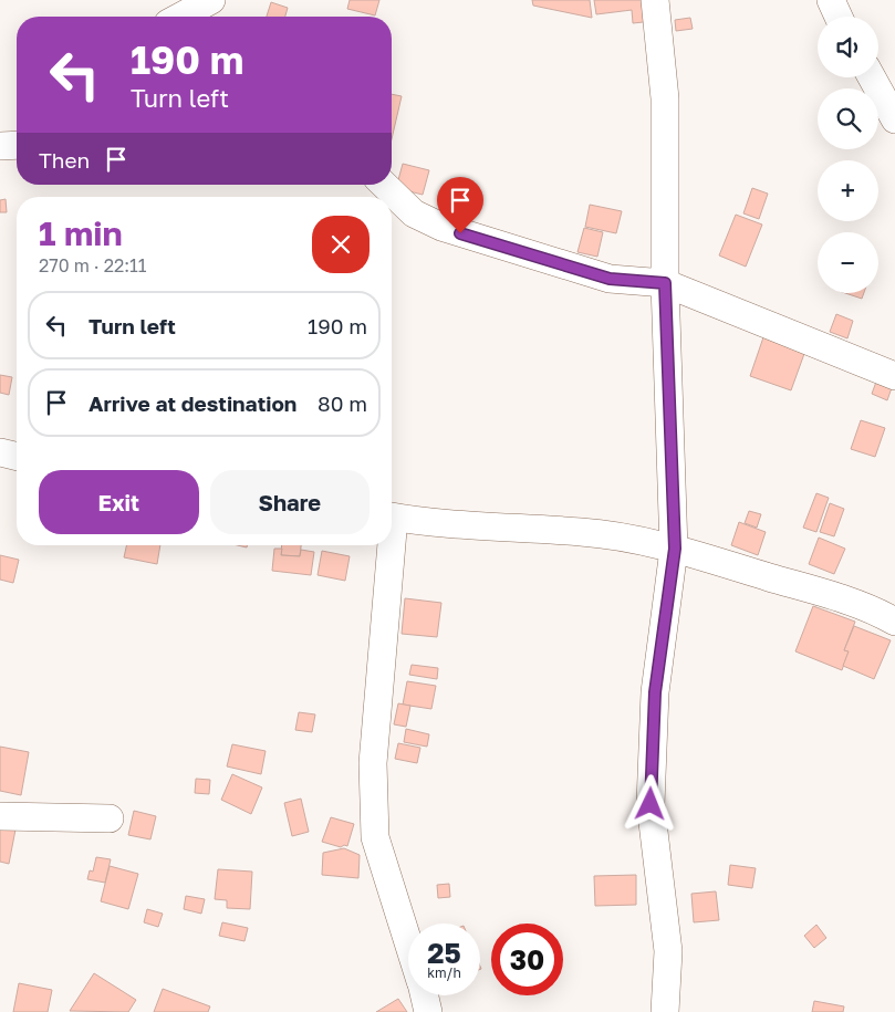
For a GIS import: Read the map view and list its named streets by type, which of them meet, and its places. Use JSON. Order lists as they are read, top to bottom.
{
  "page": {
    "map_buttons": ["+", "−"],
    "turn": ["190 m", "Turn left"],
    "then": "Then",
    "heading": ["1 min", "270 m · 22:11"],
    "list": [
      {
        "name": "Turn left",
        "value": "190 m"
      },
      {
        "name": "Arrive at destination",
        "value": "80 m"
      }
    ],
    "buttons": ["Exit", "Share"],
    "speed": "25 km/h",
    "limit": "30"
  }
}
